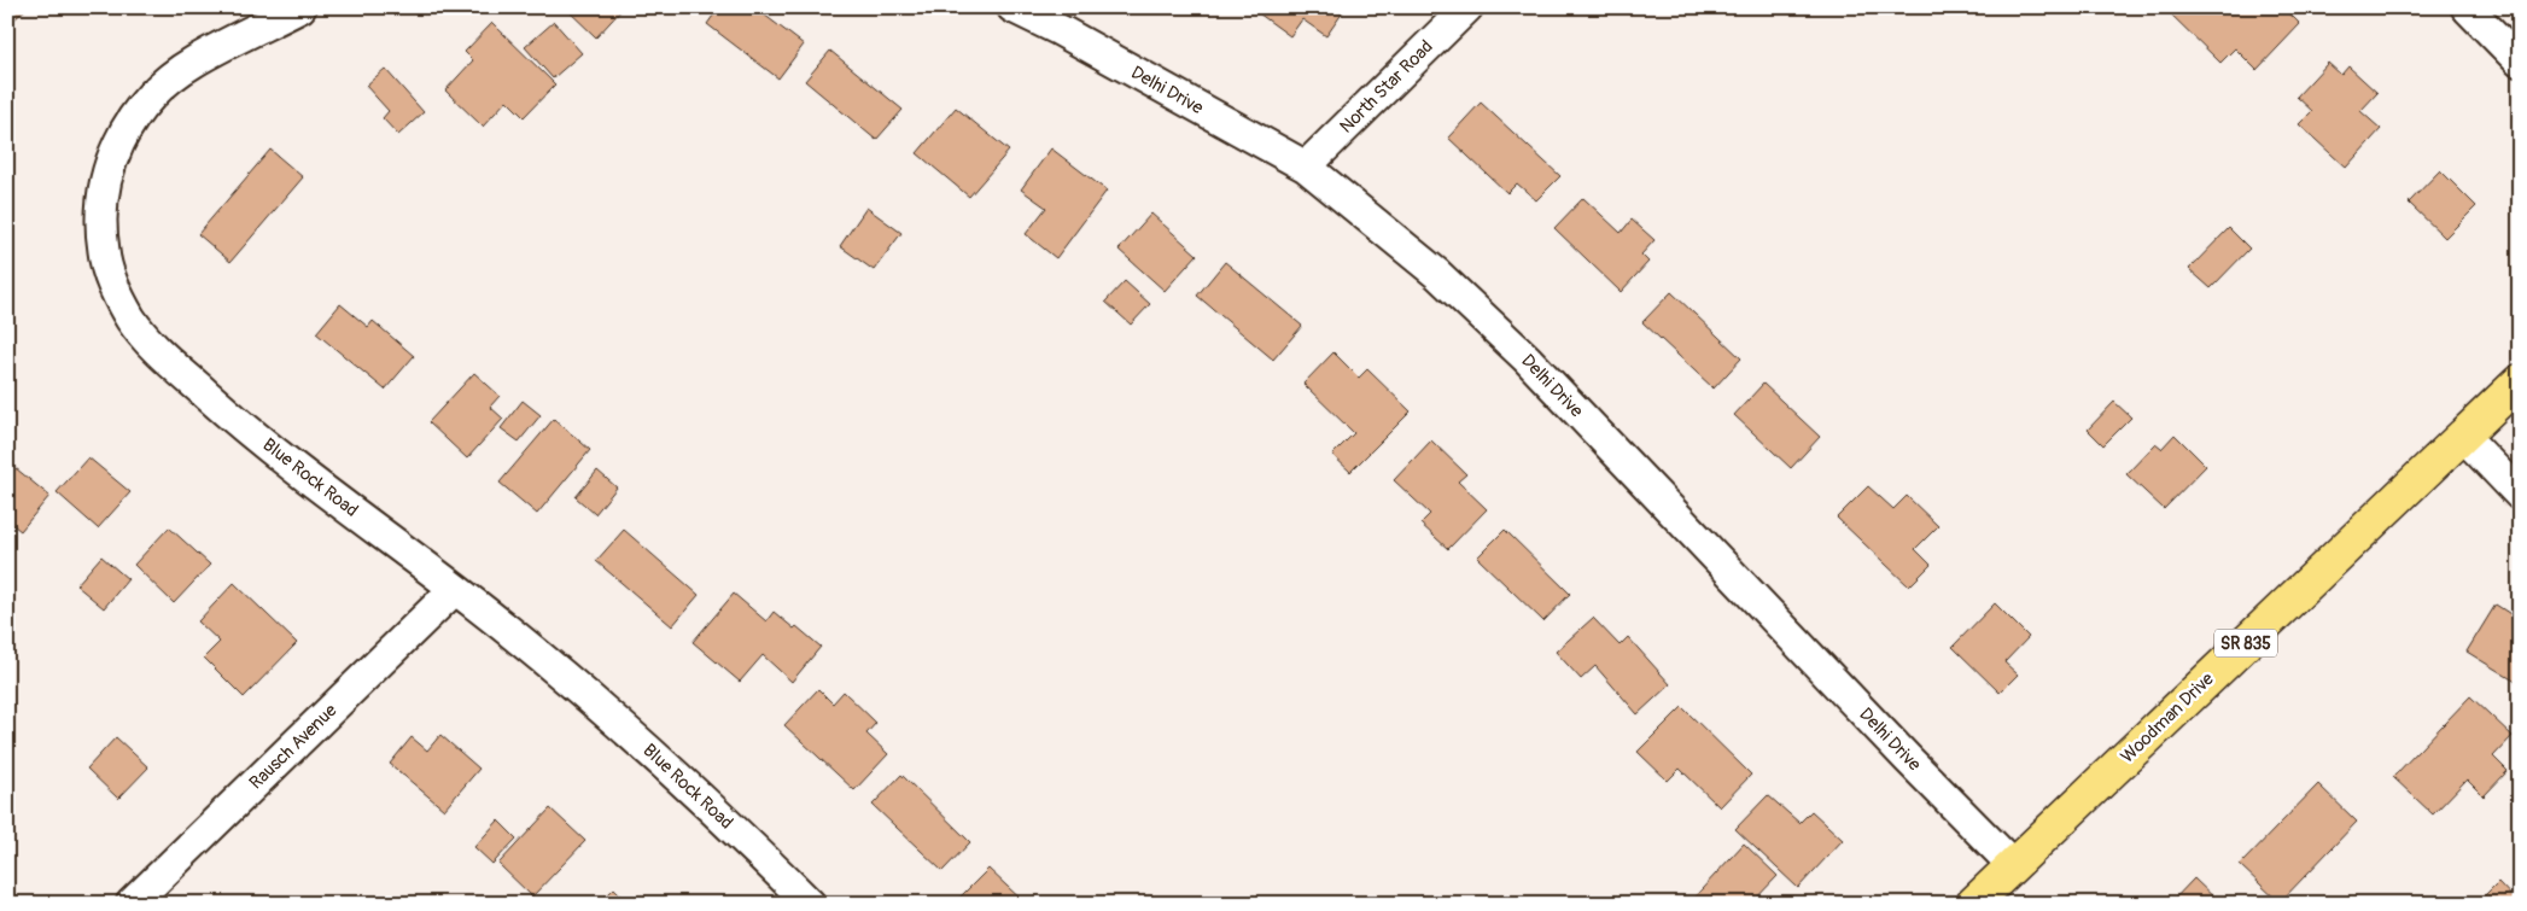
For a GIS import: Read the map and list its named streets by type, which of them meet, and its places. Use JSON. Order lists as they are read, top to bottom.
{
  "streets": {
    "main road": ["SR 835", "Woodman Drive"],
    "street": [
      "North Star Road",
      "Delhi Drive",
      "Blue Rock Road",
      "Rausch Avenue"
    ]
  },
  "crossings": [
    ["North Star Road", "Delhi Drive"],
    ["Delhi Drive", "Woodman Drive"],
    ["Blue Rock Road", "Rausch Avenue"]
  ]
}
